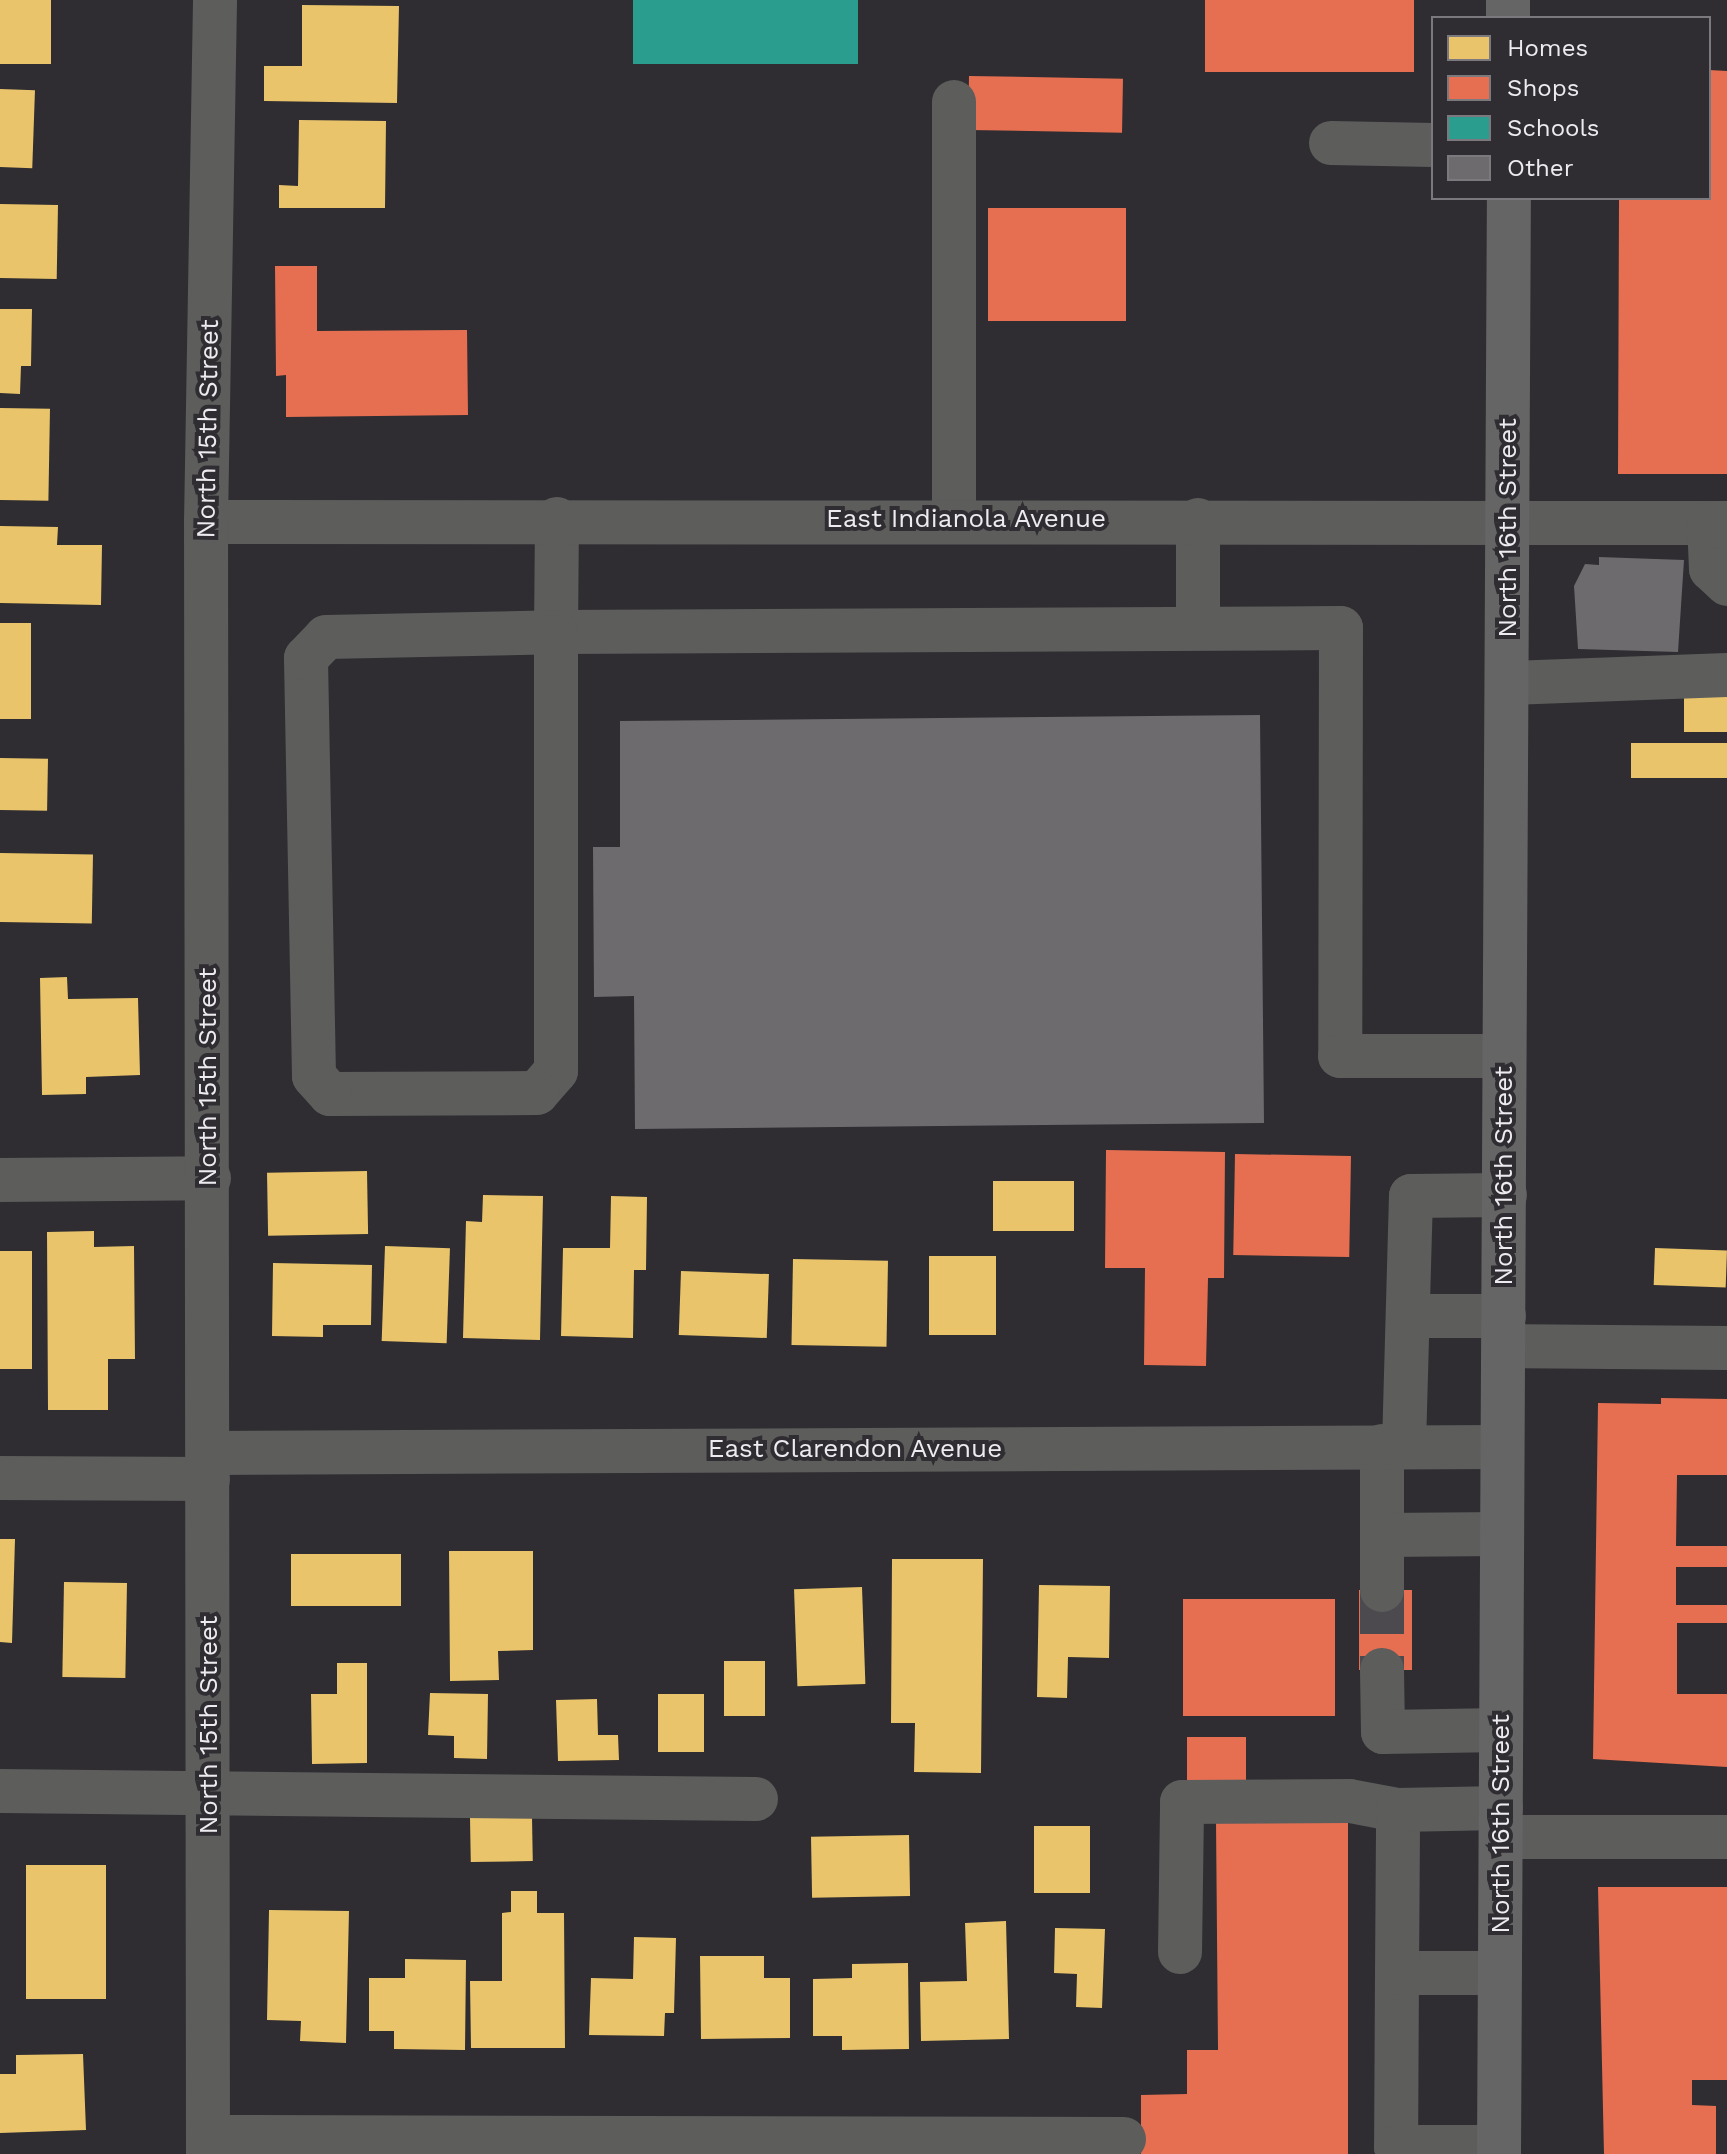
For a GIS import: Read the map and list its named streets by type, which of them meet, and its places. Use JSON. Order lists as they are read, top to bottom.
{
  "streets": {
    "main road": ["North 16th Street"],
    "street": ["North 15th Street", "East Indianola Avenue", "East Clarendon Avenue"]
  },
  "crossings": [
    ["North 15th Street", "East Indianola Avenue"],
    ["North 15th Street", "East Clarendon Avenue"],
    ["East Indianola Avenue", "North 16th Street"],
    ["North 16th Street", "East Clarendon Avenue"]
  ],
  "legend": [
    "Homes",
    "Shops",
    "Schools",
    "Other"
  ]
}
